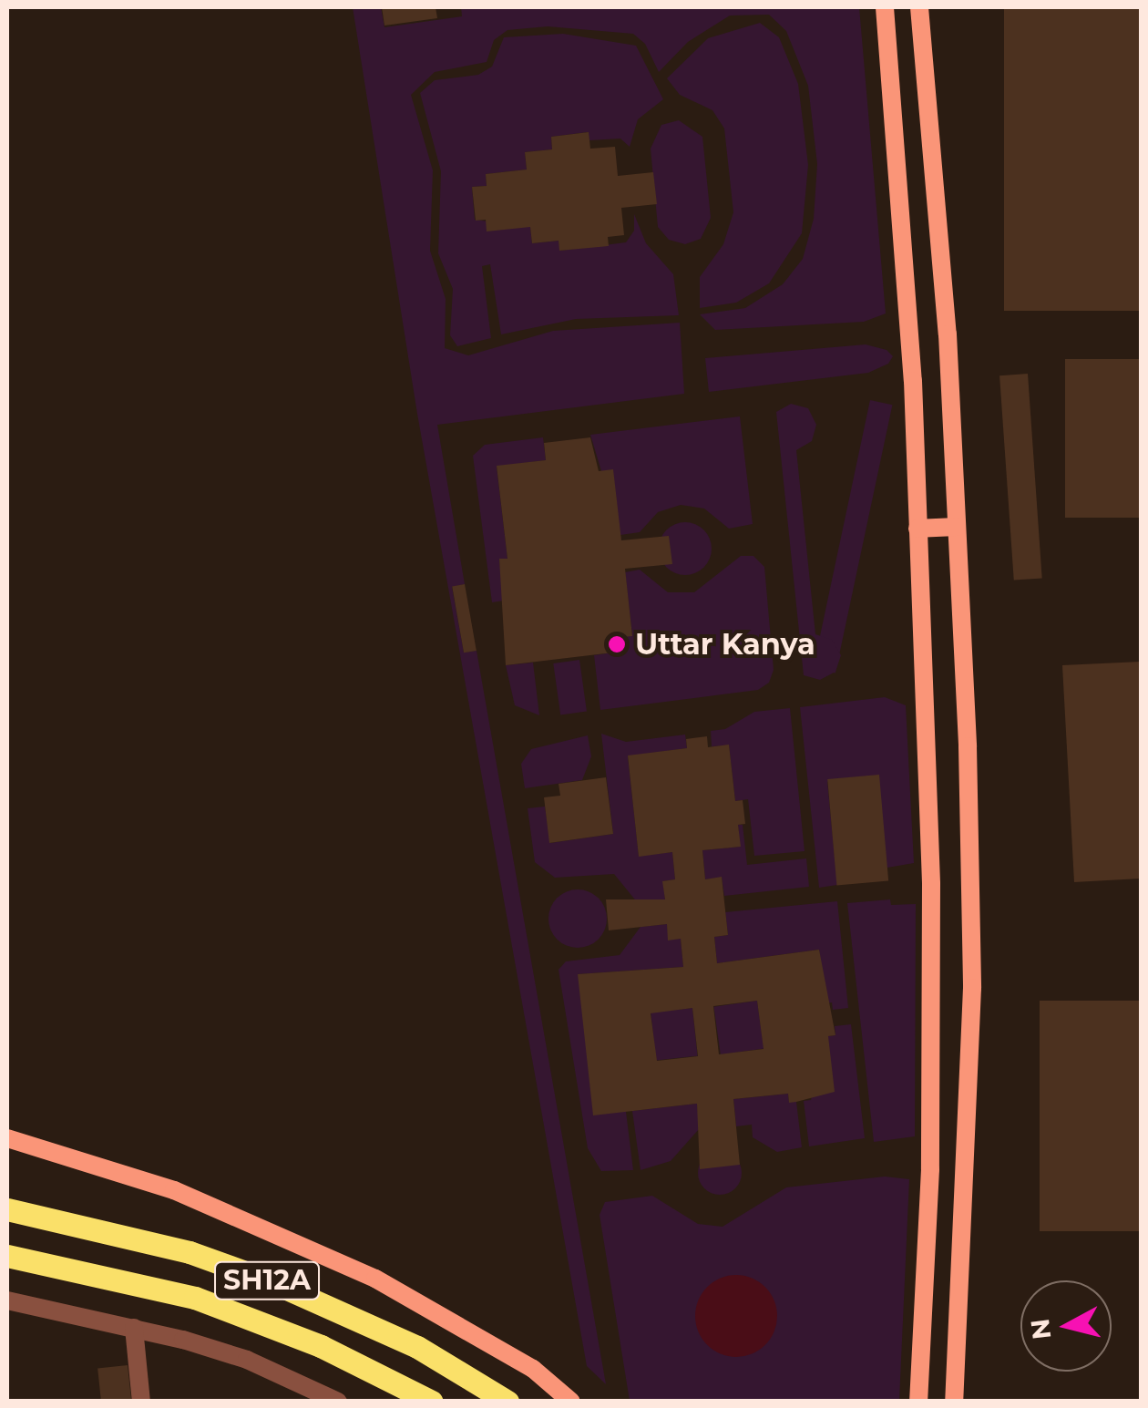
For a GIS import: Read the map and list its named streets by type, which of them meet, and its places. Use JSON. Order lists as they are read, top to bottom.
{
  "streets": {
    "main road": ["SH12A"]
  },
  "places": ["Uttar Kanya"],
  "north": "left"
}
